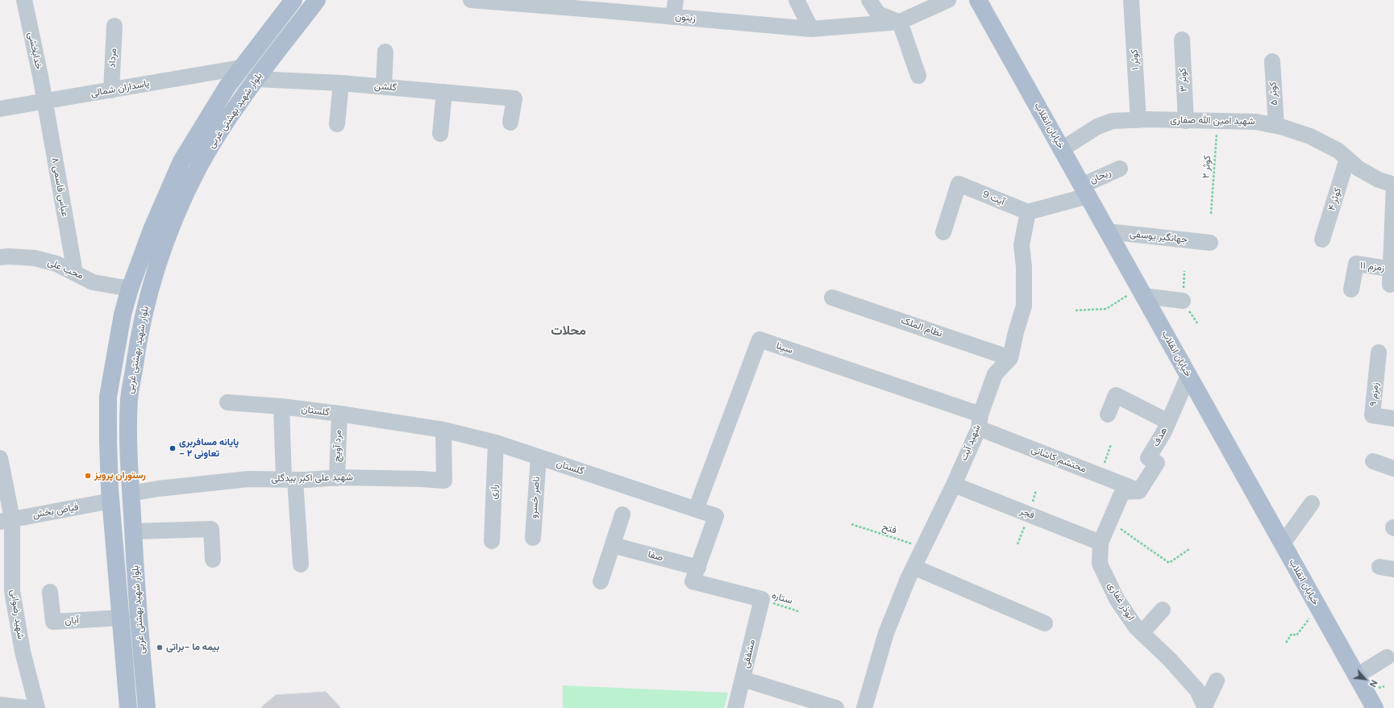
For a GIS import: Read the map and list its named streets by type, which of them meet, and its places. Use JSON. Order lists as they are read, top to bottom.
{
  "streets": {
    "main road": ["بلوار شهید بهشتی غربی", "خیابان انقلاب"],
    "street": [
      "زیتون",
      "خدابخشی",
      "مرداد",
      "کوثر ۱",
      "کوثر ۳",
      "گلشن",
      "پاسداران شمالی",
      "کوثر ۵",
      "شهید امین الله صفاری",
      "ریحان",
      "عباس قاسمی ۸",
      "آیت 9",
      "کوثر ۴",
      "جهانگیر یوسفی",
      "زمزم ۱۱",
      "محب علی",
      "نظام الملک",
      "سینا",
      "زمزم ۹",
      "گلستان",
      "هدف",
      "شهید آیت",
      "مرد آویچ",
      "محتشم کاشانی",
      "شهید علی اکبر بیدگلی",
      "رازی",
      "ناصر خسرو",
      "فیاض بخش",
      "فجر",
      "صفا",
      "ابوذر غفاری",
      "شهید رضوانی",
      "آبان",
      "مشفقی"
    ],
    "path": ["کوثر ۲", "فتح", "ستاره"]
  },
  "crossings": [
    ["خدابخشی", "پاسداران شمالی"],
    ["خدابخشی", "عباس قاسمی ۸"],
    ["مرداد", "پاسداران شمالی"],
    ["کوثر ۱", "شهید امین الله صفاری"],
    ["کوثر ۳", "شهید امین الله صفاری"],
    ["گلشن", "بلوار شهید بهشتی غربی"],
    ["پاسداران شمالی", "بلوار شهید بهشتی غربی"],
    ["پاسداران شمالی", "عباس قاسمی ۸"],
    ["کوثر ۵", "شهید امین الله صفاری"],
    ["بلوار شهید بهشتی غربی", "محب علی"],
    ["بلوار شهید بهشتی غربی", "شهید علی اکبر بیدگلی"],
    ["بلوار شهید بهشتی غربی", "فیاض بخش"],
    ["بلوار شهید بهشتی غربی", "آبان"],
    ["شهید امین الله صفاری", "خیابان انقلاب"],
    ["شهید امین الله صفاری", "کوثر ۲"],
    ["شهید امین الله صفاری", "کوثر ۴"],
    ["خیابان انقلاب", "ریحان"],
    ["خیابان انقلاب", "جهانگیر یوسفی"],
    ["خیابان انقلاب", "هدف"],
    ["عباس قاسمی ۸", "محب علی"],
    ["نظام الملک", "شهید آیت"],
    ["سینا", "گلستان"],
    ["سینا", "شهید آیت"],
    ["سینا", "محتشم کاشانی"],
    ["گلستان", "مرد آویچ"],
    ["گلستان", "شهید علی اکبر بیدگلی"],
    ["گلستان", "رازی"],
    ["گلستان", "ناصر خسرو"],
    ["گلستان", "صفا"],
    ["گلستان", "ستاره"],
    ["گلستان", "مشفقی"],
    ["هدف", "محتشم کاشانی"],
    ["هدف", "ابوذر غفاری"],
    ["شهید آیت", "محتشم کاشانی"],
    ["شهید آیت", "فجر"],
    ["شهید آیت", "فتح"],
    ["مرد آویچ", "شهید علی اکبر بیدگلی"],
    ["محتشم کاشانی", "ابوذر غفاری"],
    ["فیاض بخش", "شهید رضوانی"],
    ["فجر", "ابوذر غفاری"],
    ["ستاره", "مشفقی"]
  ],
  "districts": ["محلات"],
  "places": ["پایانه مسافربری - تعاونی ۲", "رستوران پرویز", "بیمه ما -براتی"],
  "north": "bottom right"
}
